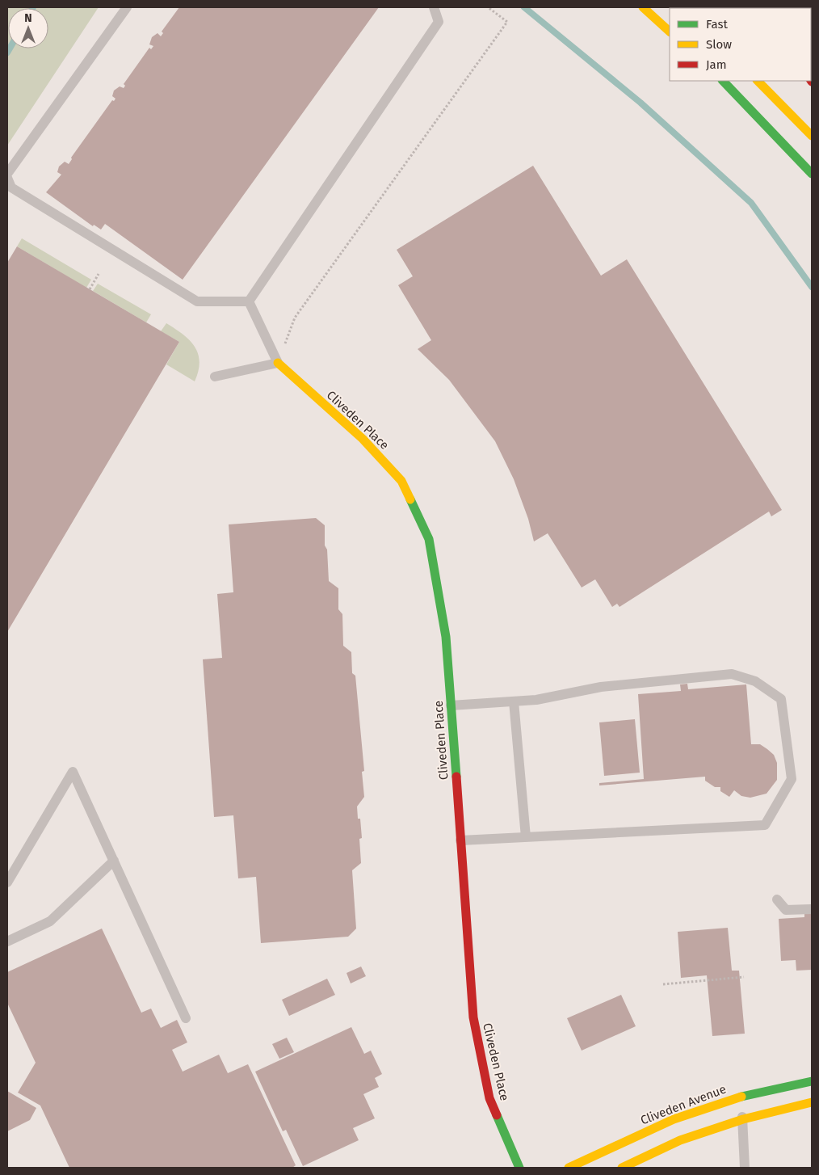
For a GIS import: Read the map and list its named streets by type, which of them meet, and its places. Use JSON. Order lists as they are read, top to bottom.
{
  "streets": {
    "main road": ["Cliveden Place", "Cliveden Avenue"]
  },
  "legend": ["Fast", "Slow", "Jam"],
  "north": "top"
}
